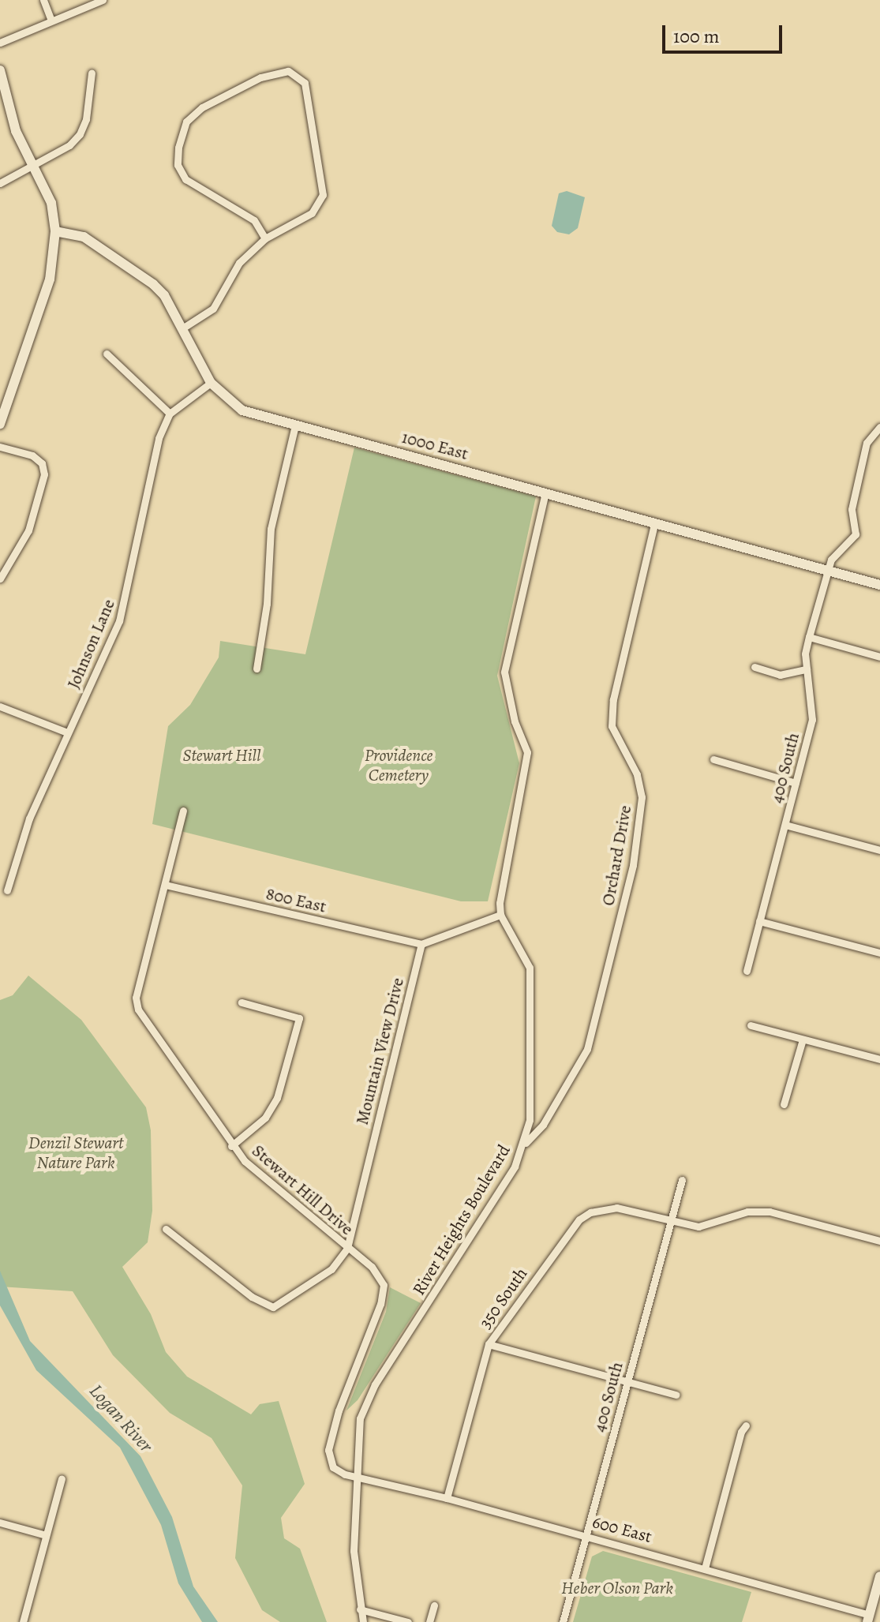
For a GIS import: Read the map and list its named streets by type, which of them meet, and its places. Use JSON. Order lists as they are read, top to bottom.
{
  "streets": {
    "street": [
      "1000 East",
      "Johnson Lane",
      "400 South",
      "Orchard Drive",
      "800 East",
      "Mountain View Drive",
      "Stewart Hill Drive",
      "River Heights Boulevard",
      "350 South",
      "600 East"
    ]
  },
  "crossings": [
    ["1000 East", "400 South"],
    ["1000 East", "Orchard Drive"],
    ["400 South", "350 South"],
    ["400 South", "600 East"],
    ["Orchard Drive", "River Heights Boulevard"],
    ["800 East", "Mountain View Drive"],
    ["800 East", "Stewart Hill Drive"],
    ["Mountain View Drive", "Stewart Hill Drive"],
    ["Stewart Hill Drive", "River Heights Boulevard"],
    ["Stewart Hill Drive", "600 East"],
    ["River Heights Boulevard", "600 East"],
    ["350 South", "600 East"]
  ],
  "water": ["Logan River"],
  "parks": [
    "Providence Cemetery",
    "Stewart Hill",
    "Denzil Stewart Nature Park",
    "Heber Olson Park"
  ],
  "scale_bar": "100 m"
}
